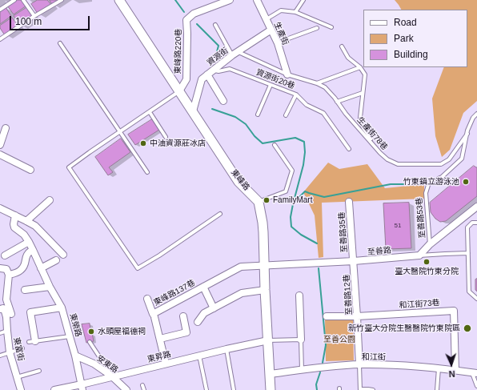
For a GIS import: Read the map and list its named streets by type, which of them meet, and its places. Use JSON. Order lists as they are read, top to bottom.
{
  "streets": {
    "main road": ["東峰路"],
    "street": [
      "生產街",
      "東峰路220巷",
      "資源街",
      "至善路35巷",
      "至善路",
      "東峰路137巷",
      "至善路12巷",
      "和江街73巷",
      "東榮路",
      "東富街",
      "東昇路",
      "和江街",
      "安東路"
    ],
    "lane": ["資源街20巷", "生產街78巷", "至善路53巷"]
  },
  "crossings": [
    ["生產街", "資源街"],
    ["生產街", "生產街78巷"],
    ["東峰路220巷", "東峰路"],
    ["資源街", "資源街20巷"],
    ["資源街", "生產街78巷"],
    ["資源街", "東峰路"],
    ["生產街78巷", "至善路53巷"],
    ["至善路35巷", "至善路"],
    ["至善路35巷", "至善路12巷"],
    ["至善路", "東峰路137巷"],
    ["至善路", "至善路12巷"],
    ["至善路12巷", "和江街73巷"],
    ["至善路12巷", "和江街"],
    ["和江街73巷", "和江街"],
    ["東榮路", "東昇路"],
    ["東榮路", "安東路"],
    ["東昇路", "安東路"]
  ],
  "parks": ["至善公園"],
  "places": [
    "中油資源莊冰店",
    "竹東鎮立游泳池",
    "FamilyMart",
    "臺大醫院竹東分院",
    "新竹臺大分院生醫醫院竹東院區",
    "水頭屋福德祠"
  ],
  "house_numbers": ["51"],
  "legend": ["Road", "Park", "Building"],
  "scale_bar": "100 m",
  "north": "bottom"
}
